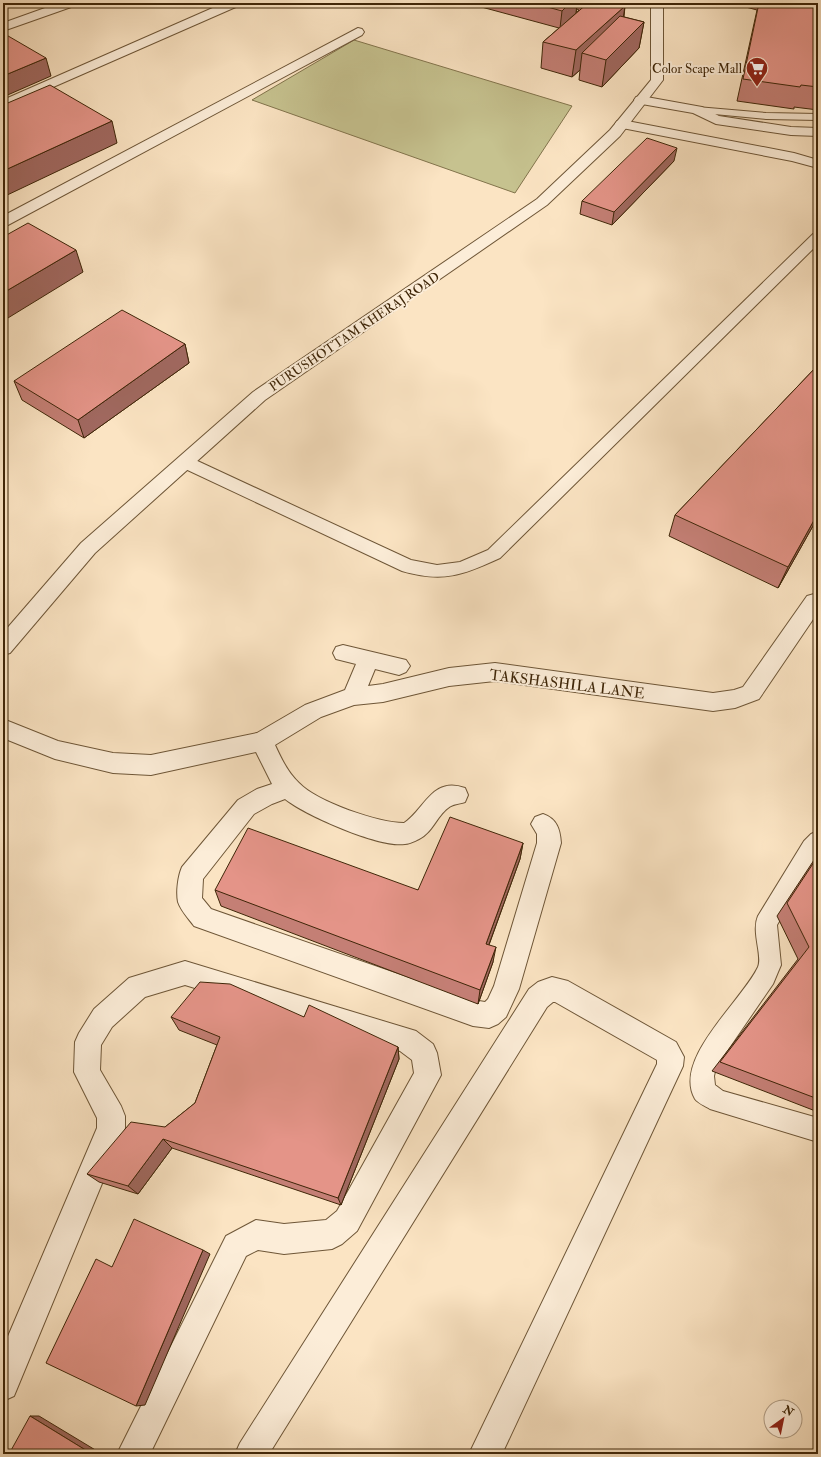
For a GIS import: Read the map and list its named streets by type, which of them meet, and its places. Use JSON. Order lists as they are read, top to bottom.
{
  "streets": {
    "street": ["PURUSHOTTAM KHERAJ ROAD", "TAKSHASHILA LANE"]
  },
  "places": {
    "supermarket": ["Color Scape Mall"]
  },
  "north": "top right"
}
